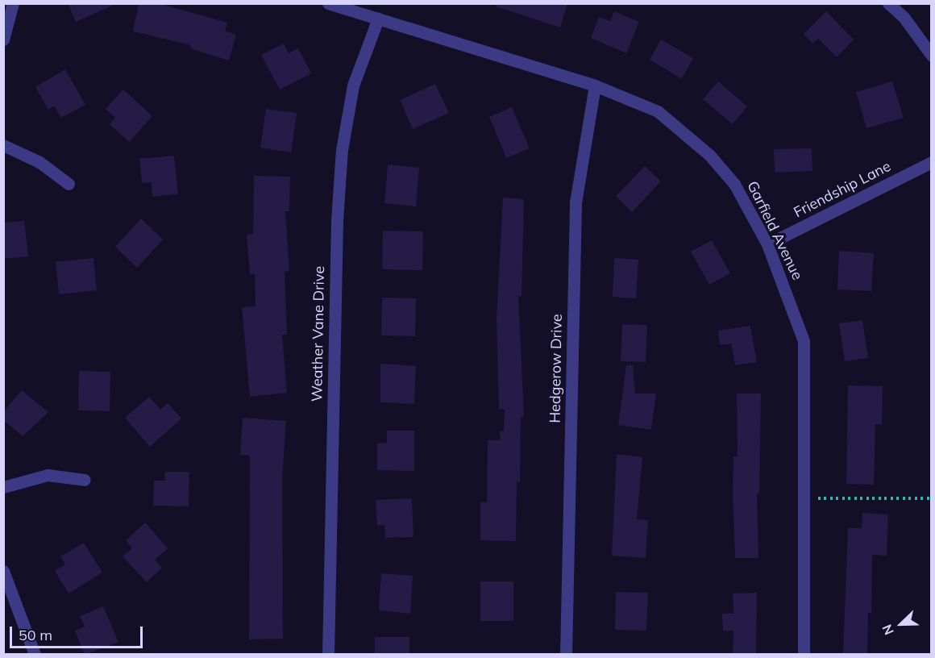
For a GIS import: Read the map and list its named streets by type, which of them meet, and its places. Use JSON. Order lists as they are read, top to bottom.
{
  "streets": {
    "street": [
      "Friendship Lane",
      "Garfield Avenue",
      "Weather Vane Drive",
      "Hedgerow Drive"
    ]
  },
  "crossings": [
    ["Friendship Lane", "Garfield Avenue"],
    ["Garfield Avenue", "Weather Vane Drive"],
    ["Garfield Avenue", "Hedgerow Drive"]
  ],
  "scale_bar": "50 m",
  "north": "bottom left"
}
